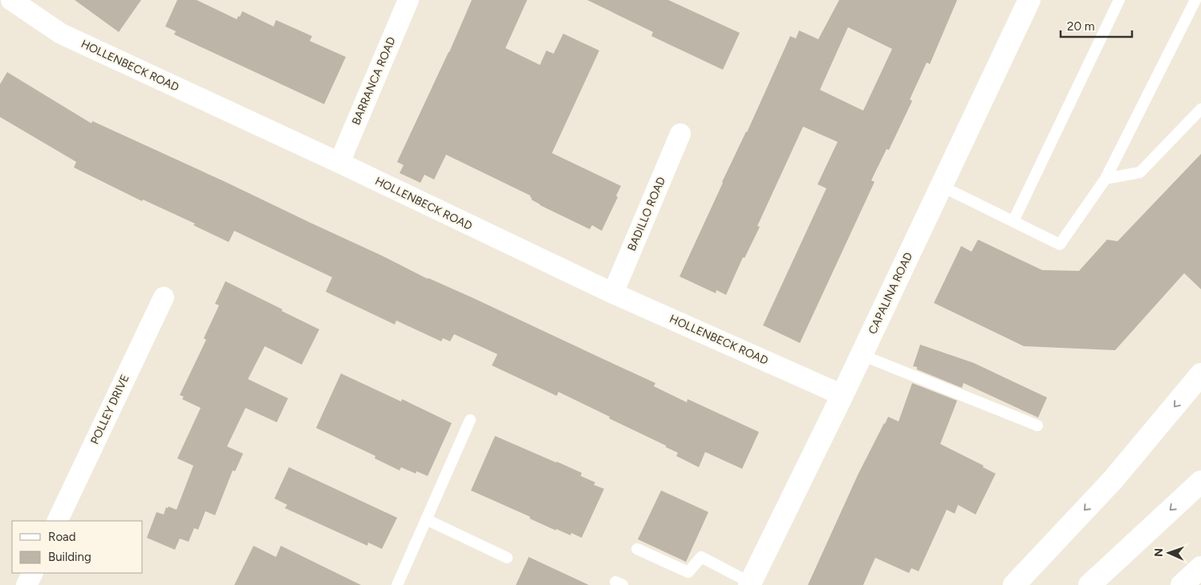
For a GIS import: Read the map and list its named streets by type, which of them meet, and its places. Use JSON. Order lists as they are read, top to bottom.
{
  "streets": {
    "main road": ["CAPALINA ROAD"],
    "street": [
      "HOLLENBECK ROAD",
      "BARRANCA ROAD",
      "BADILLO ROAD",
      "POLLEY DRIVE"
    ]
  },
  "crossings": [
    ["HOLLENBECK ROAD", "BARRANCA ROAD"],
    ["HOLLENBECK ROAD", "BADILLO ROAD"],
    ["HOLLENBECK ROAD", "CAPALINA ROAD"]
  ],
  "legend": ["Road", "Building"],
  "scale_bar": "20 m",
  "north": "left"
}
